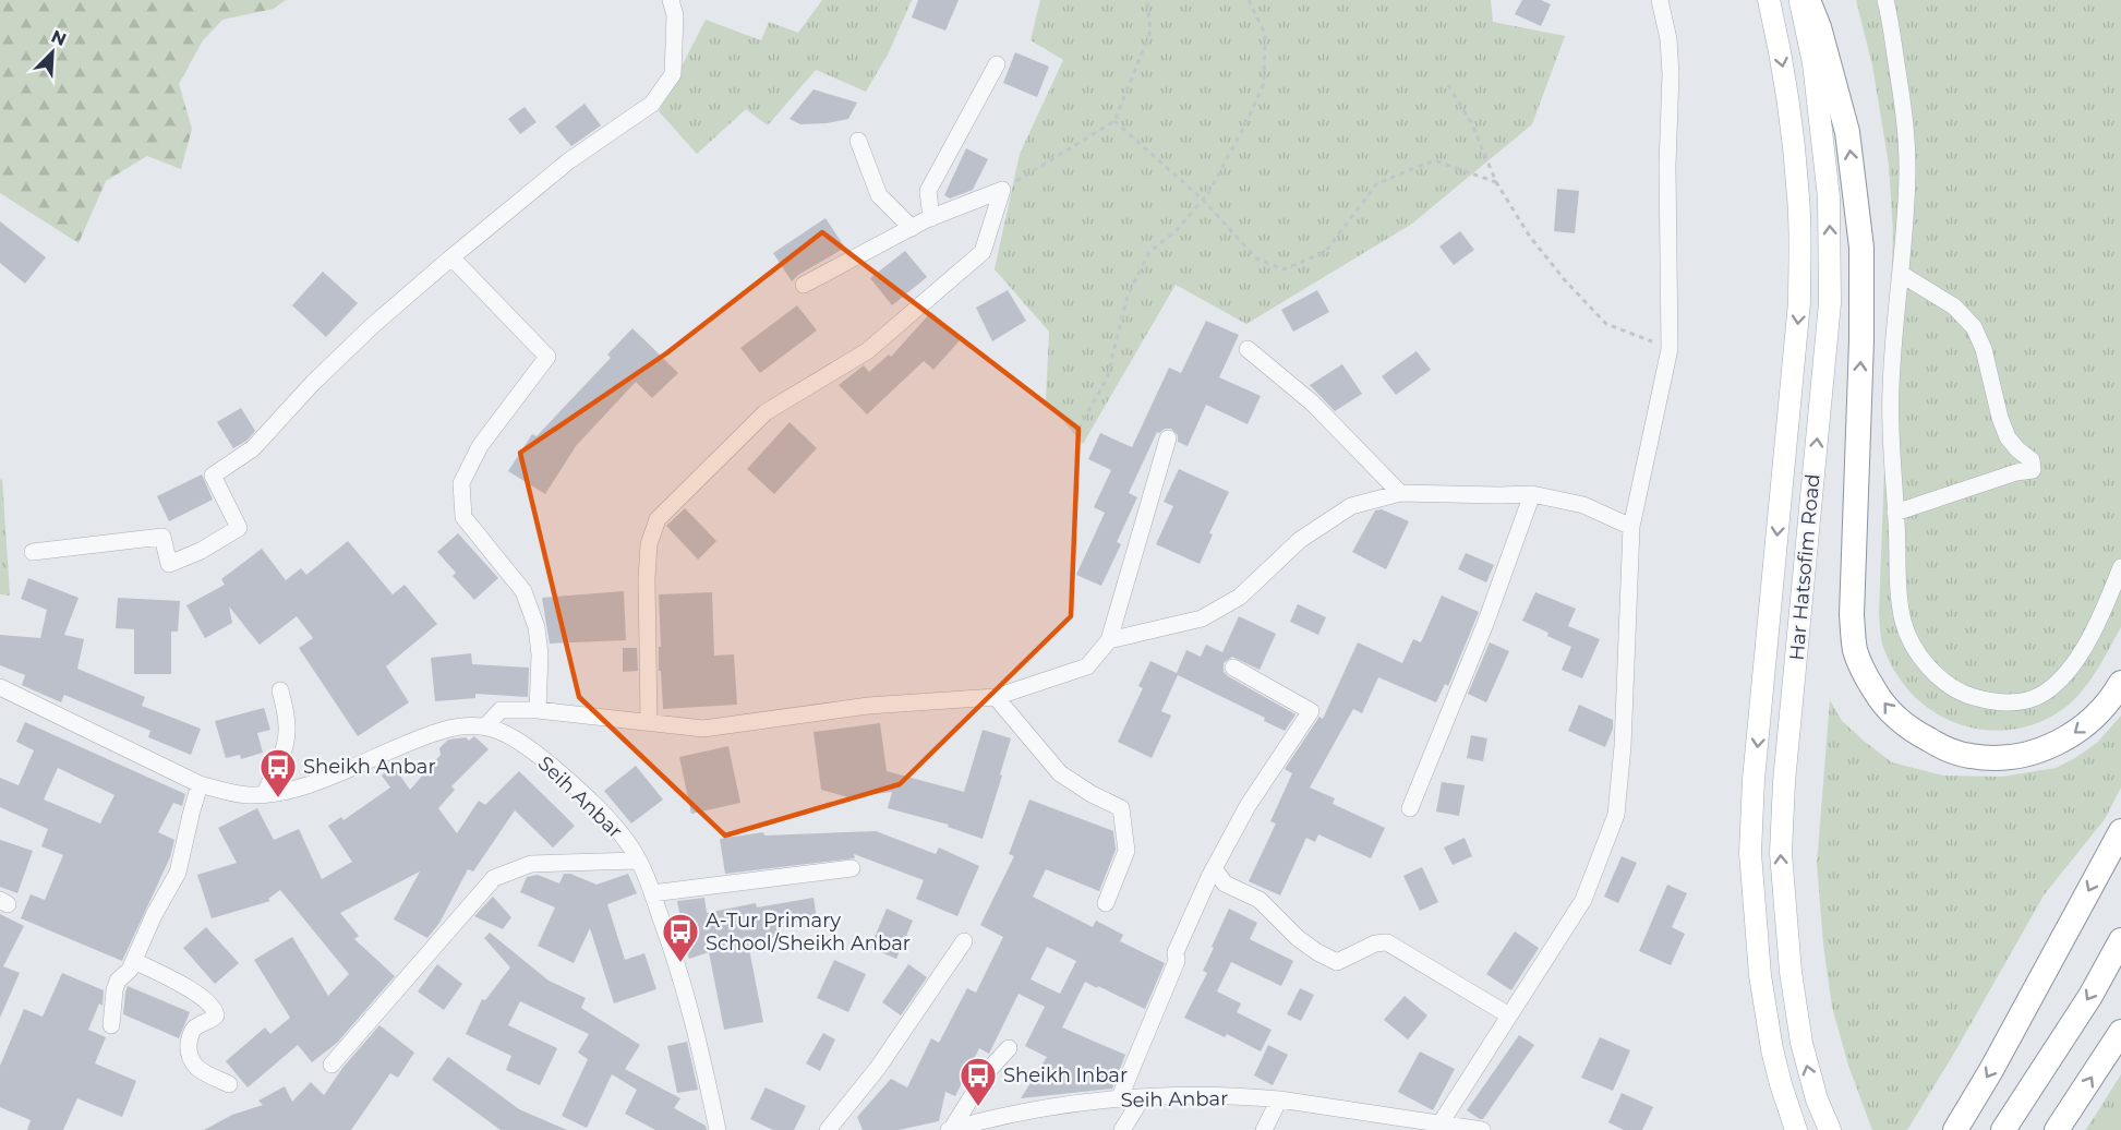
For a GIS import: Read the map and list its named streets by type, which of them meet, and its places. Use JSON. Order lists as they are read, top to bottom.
{
  "streets": {
    "main road": ["Har Hatsofim Road"],
    "street": ["Seih Anbar"]
  },
  "places": {
    "bus stop": ["Sheikh Anbar", "A-Tur Primary School/Sheikh Anbar", "Sheikh Inbar"]
  },
  "north": "top right"
}
